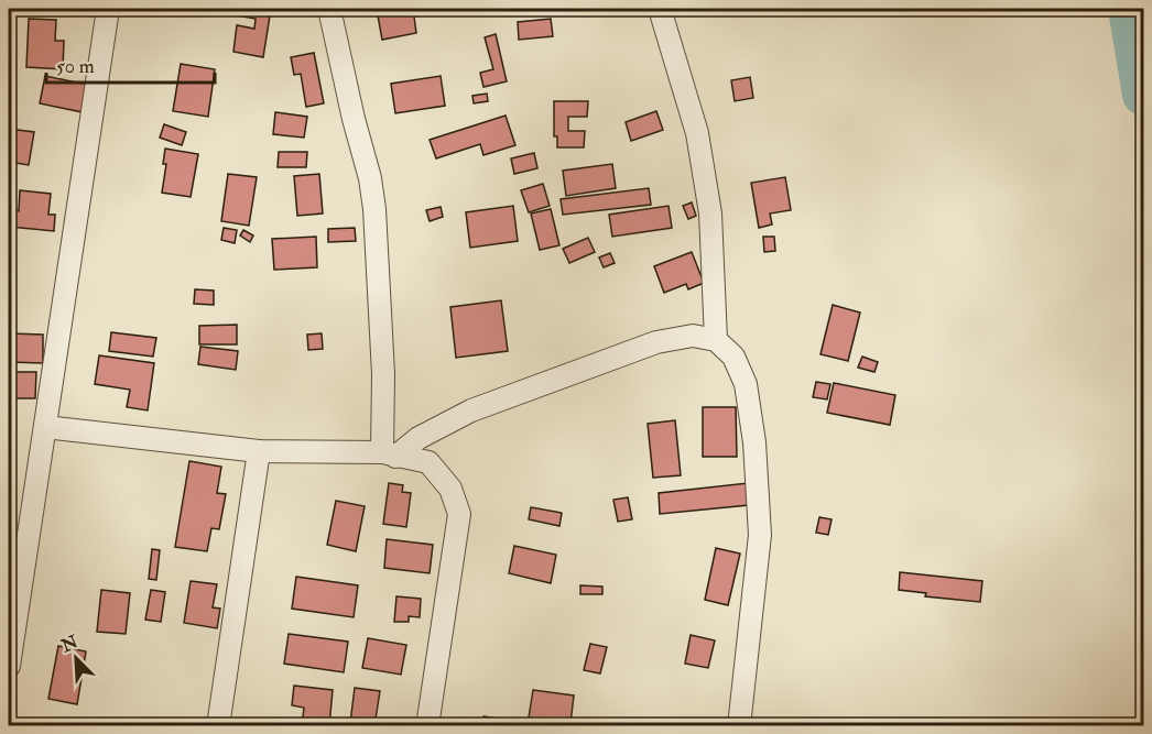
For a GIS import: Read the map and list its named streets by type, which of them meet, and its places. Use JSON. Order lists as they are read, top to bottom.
{
  "scale_bar": "50 m",
  "north": "top left"
}
